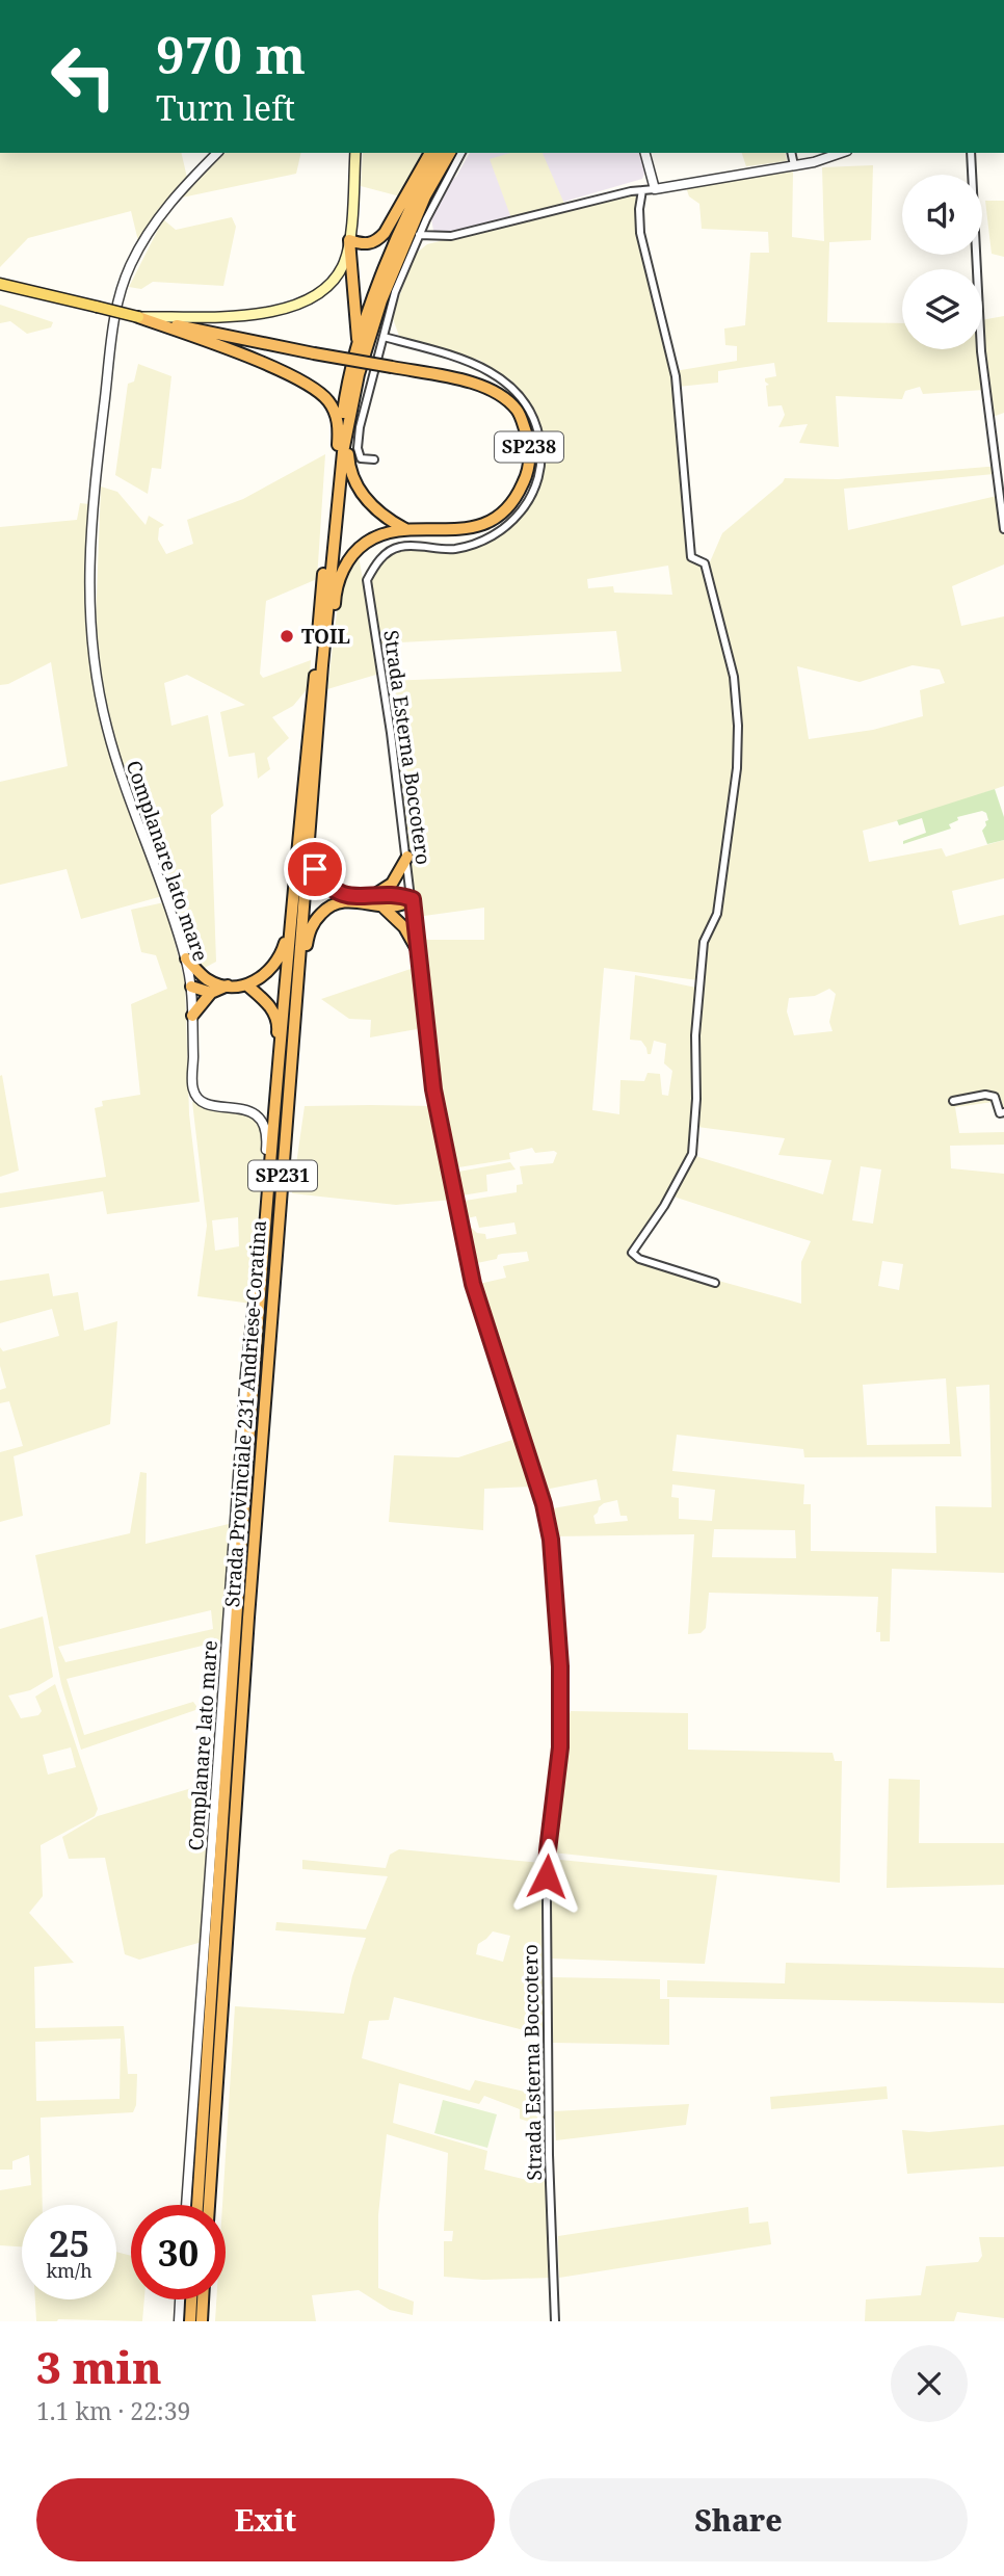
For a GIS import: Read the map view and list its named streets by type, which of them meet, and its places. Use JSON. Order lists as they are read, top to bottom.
{
  "streets": {
    "highway": ["SP238", "SP231", "Strada Provinciale 231 Andriese-Coratina"],
    "street": ["Strada Esterna Boccotero", "Complanare lato mare"]
  },
  "places": ["TOIL"],
  "page": {
    "turn": ["970 m", "Turn left"],
    "speed": "25 km/h",
    "limit": "30",
    "heading": ["3 min", "1.1 km · 22:39"],
    "buttons": ["Exit", "Share"]
  }
}
